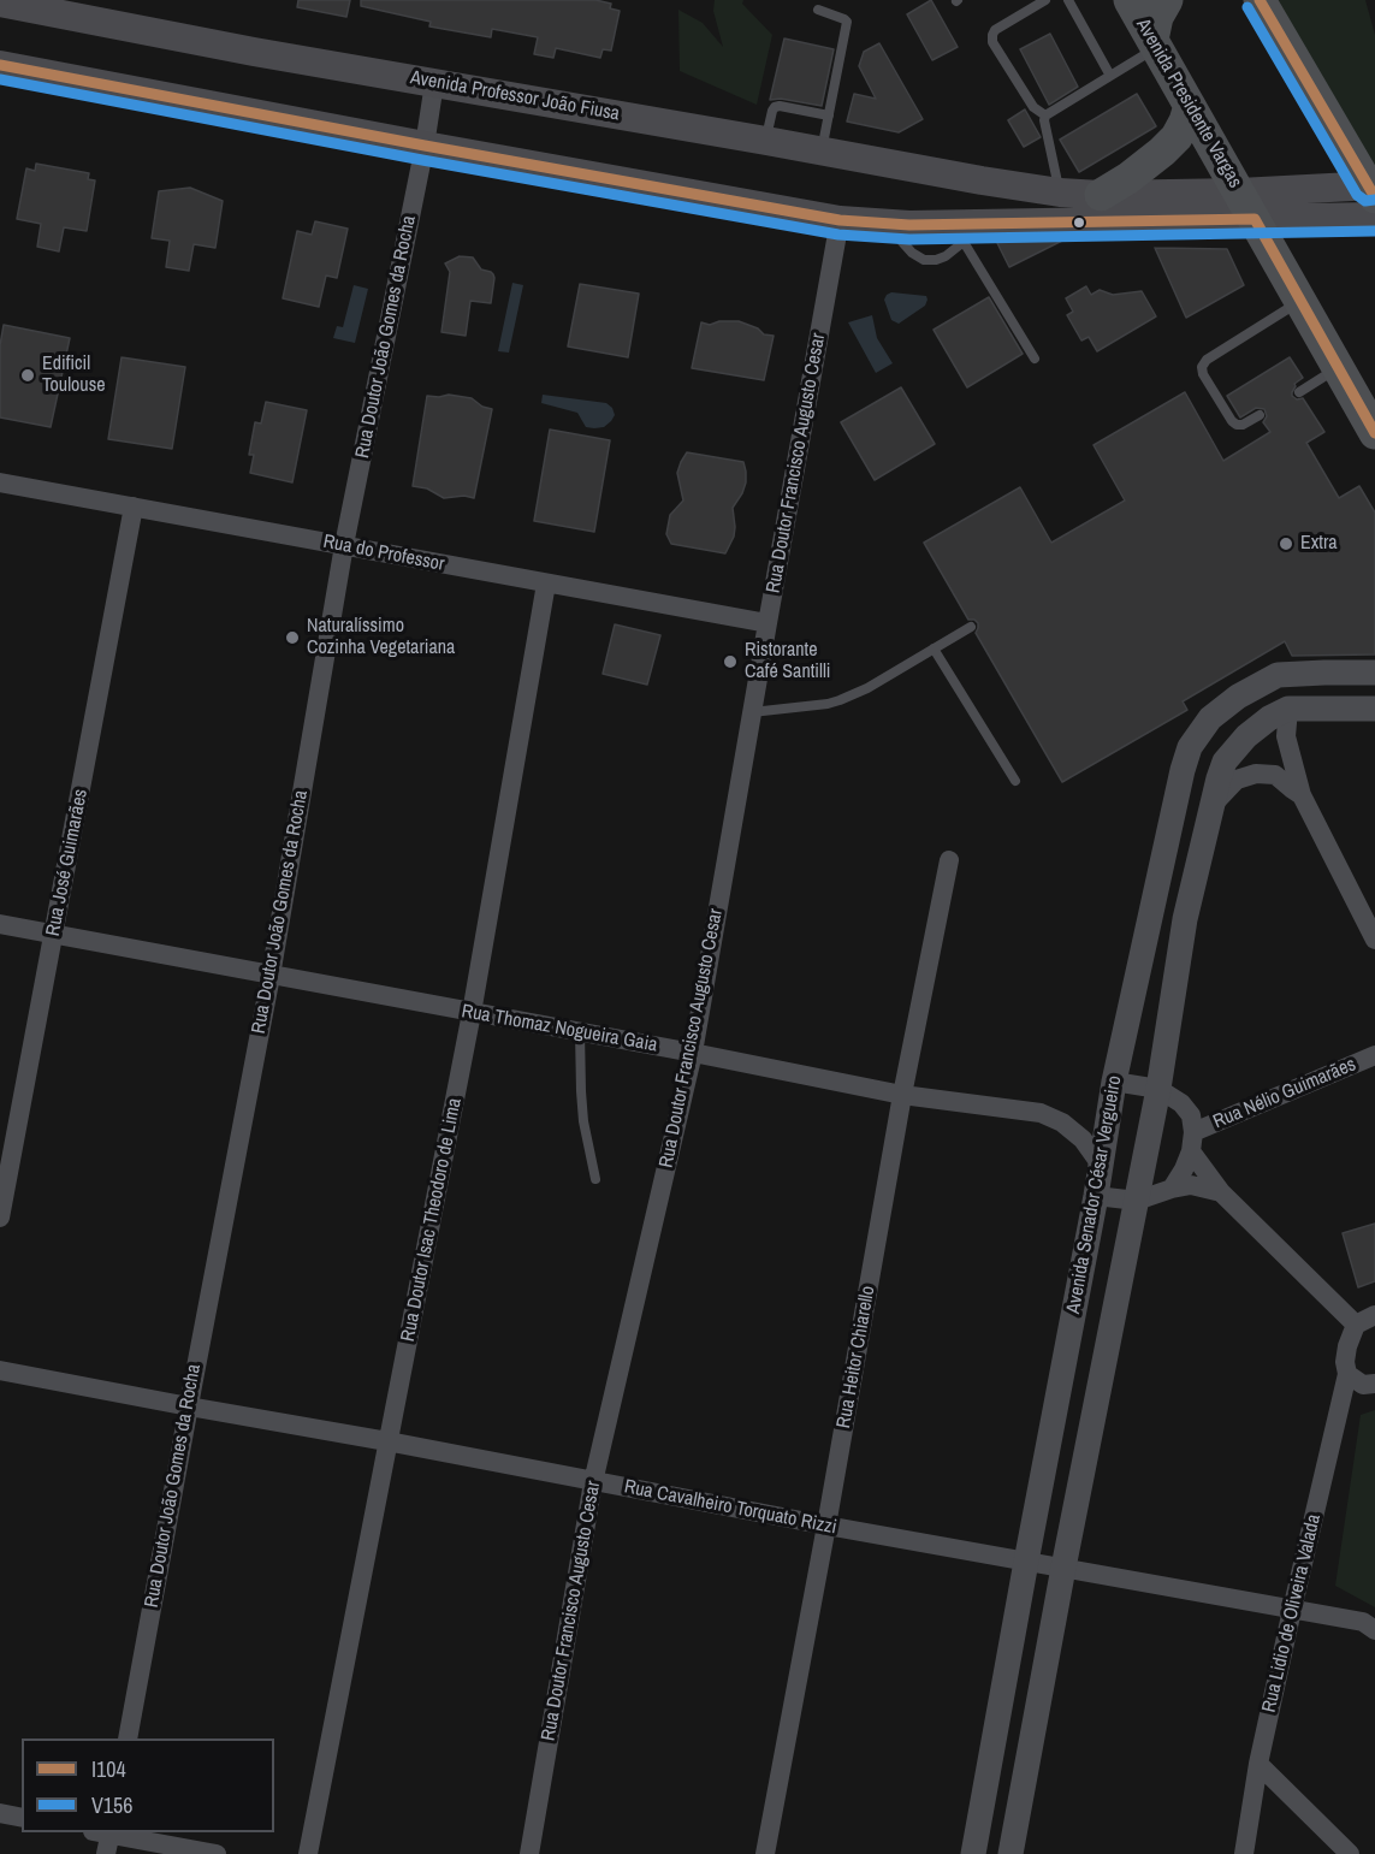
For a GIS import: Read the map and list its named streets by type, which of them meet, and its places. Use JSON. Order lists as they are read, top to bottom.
{
  "streets": {
    "main road": ["Avenida Professor João Fiusa", "Avenida Presidente Vargas"],
    "street": [
      "Rua Doutor João Gomes da Rocha",
      "Rua Doutor Francisco Augusto Cesar",
      "Rua do Professor",
      "Rua José Guimarães",
      "Rua Thomaz Nogueira Gaia",
      "Rua Nélio Guimarães",
      "Avenida Senador César Vergueiro",
      "Rua Doutor Isac Theodoro de Lima",
      "Rua Heitor Chiarello",
      "Rua Cavalheiro Torquato Rizzi",
      "Rua Lidio de Oliveira Valada"
    ]
  },
  "crossings": [
    ["Avenida Professor João Fiusa", "Avenida Presidente Vargas"],
    ["Avenida Professor João Fiusa", "Rua Doutor João Gomes da Rocha"],
    ["Avenida Professor João Fiusa", "Rua Doutor Francisco Augusto Cesar"],
    ["Rua Doutor João Gomes da Rocha", "Rua do Professor"],
    ["Rua Doutor João Gomes da Rocha", "Rua Thomaz Nogueira Gaia"],
    ["Rua Doutor João Gomes da Rocha", "Rua Cavalheiro Torquato Rizzi"],
    ["Rua Doutor Francisco Augusto Cesar", "Rua do Professor"],
    ["Rua Doutor Francisco Augusto Cesar", "Rua Thomaz Nogueira Gaia"],
    ["Rua Doutor Francisco Augusto Cesar", "Rua Cavalheiro Torquato Rizzi"],
    ["Rua do Professor", "Rua José Guimarães"],
    ["Rua do Professor", "Rua Doutor Isac Theodoro de Lima"],
    ["Rua José Guimarães", "Rua Thomaz Nogueira Gaia"],
    ["Rua Thomaz Nogueira Gaia", "Avenida Senador César Vergueiro"],
    ["Rua Thomaz Nogueira Gaia", "Rua Doutor Isac Theodoro de Lima"],
    ["Rua Thomaz Nogueira Gaia", "Rua Heitor Chiarello"],
    ["Avenida Senador César Vergueiro", "Rua Cavalheiro Torquato Rizzi"],
    ["Rua Doutor Isac Theodoro de Lima", "Rua Cavalheiro Torquato Rizzi"],
    ["Rua Heitor Chiarello", "Rua Cavalheiro Torquato Rizzi"],
    ["Rua Cavalheiro Torquato Rizzi", "Rua Lidio de Oliveira Valada"]
  ],
  "places": [
    "Edificil Toulouse",
    "Extra",
    "Naturalíssimo Cozinha Vegetariana",
    "Ristorante Café Santilli"
  ],
  "lines": ["transit line I104", "transit line V156"],
  "legend": ["I104", "V156"]
}
